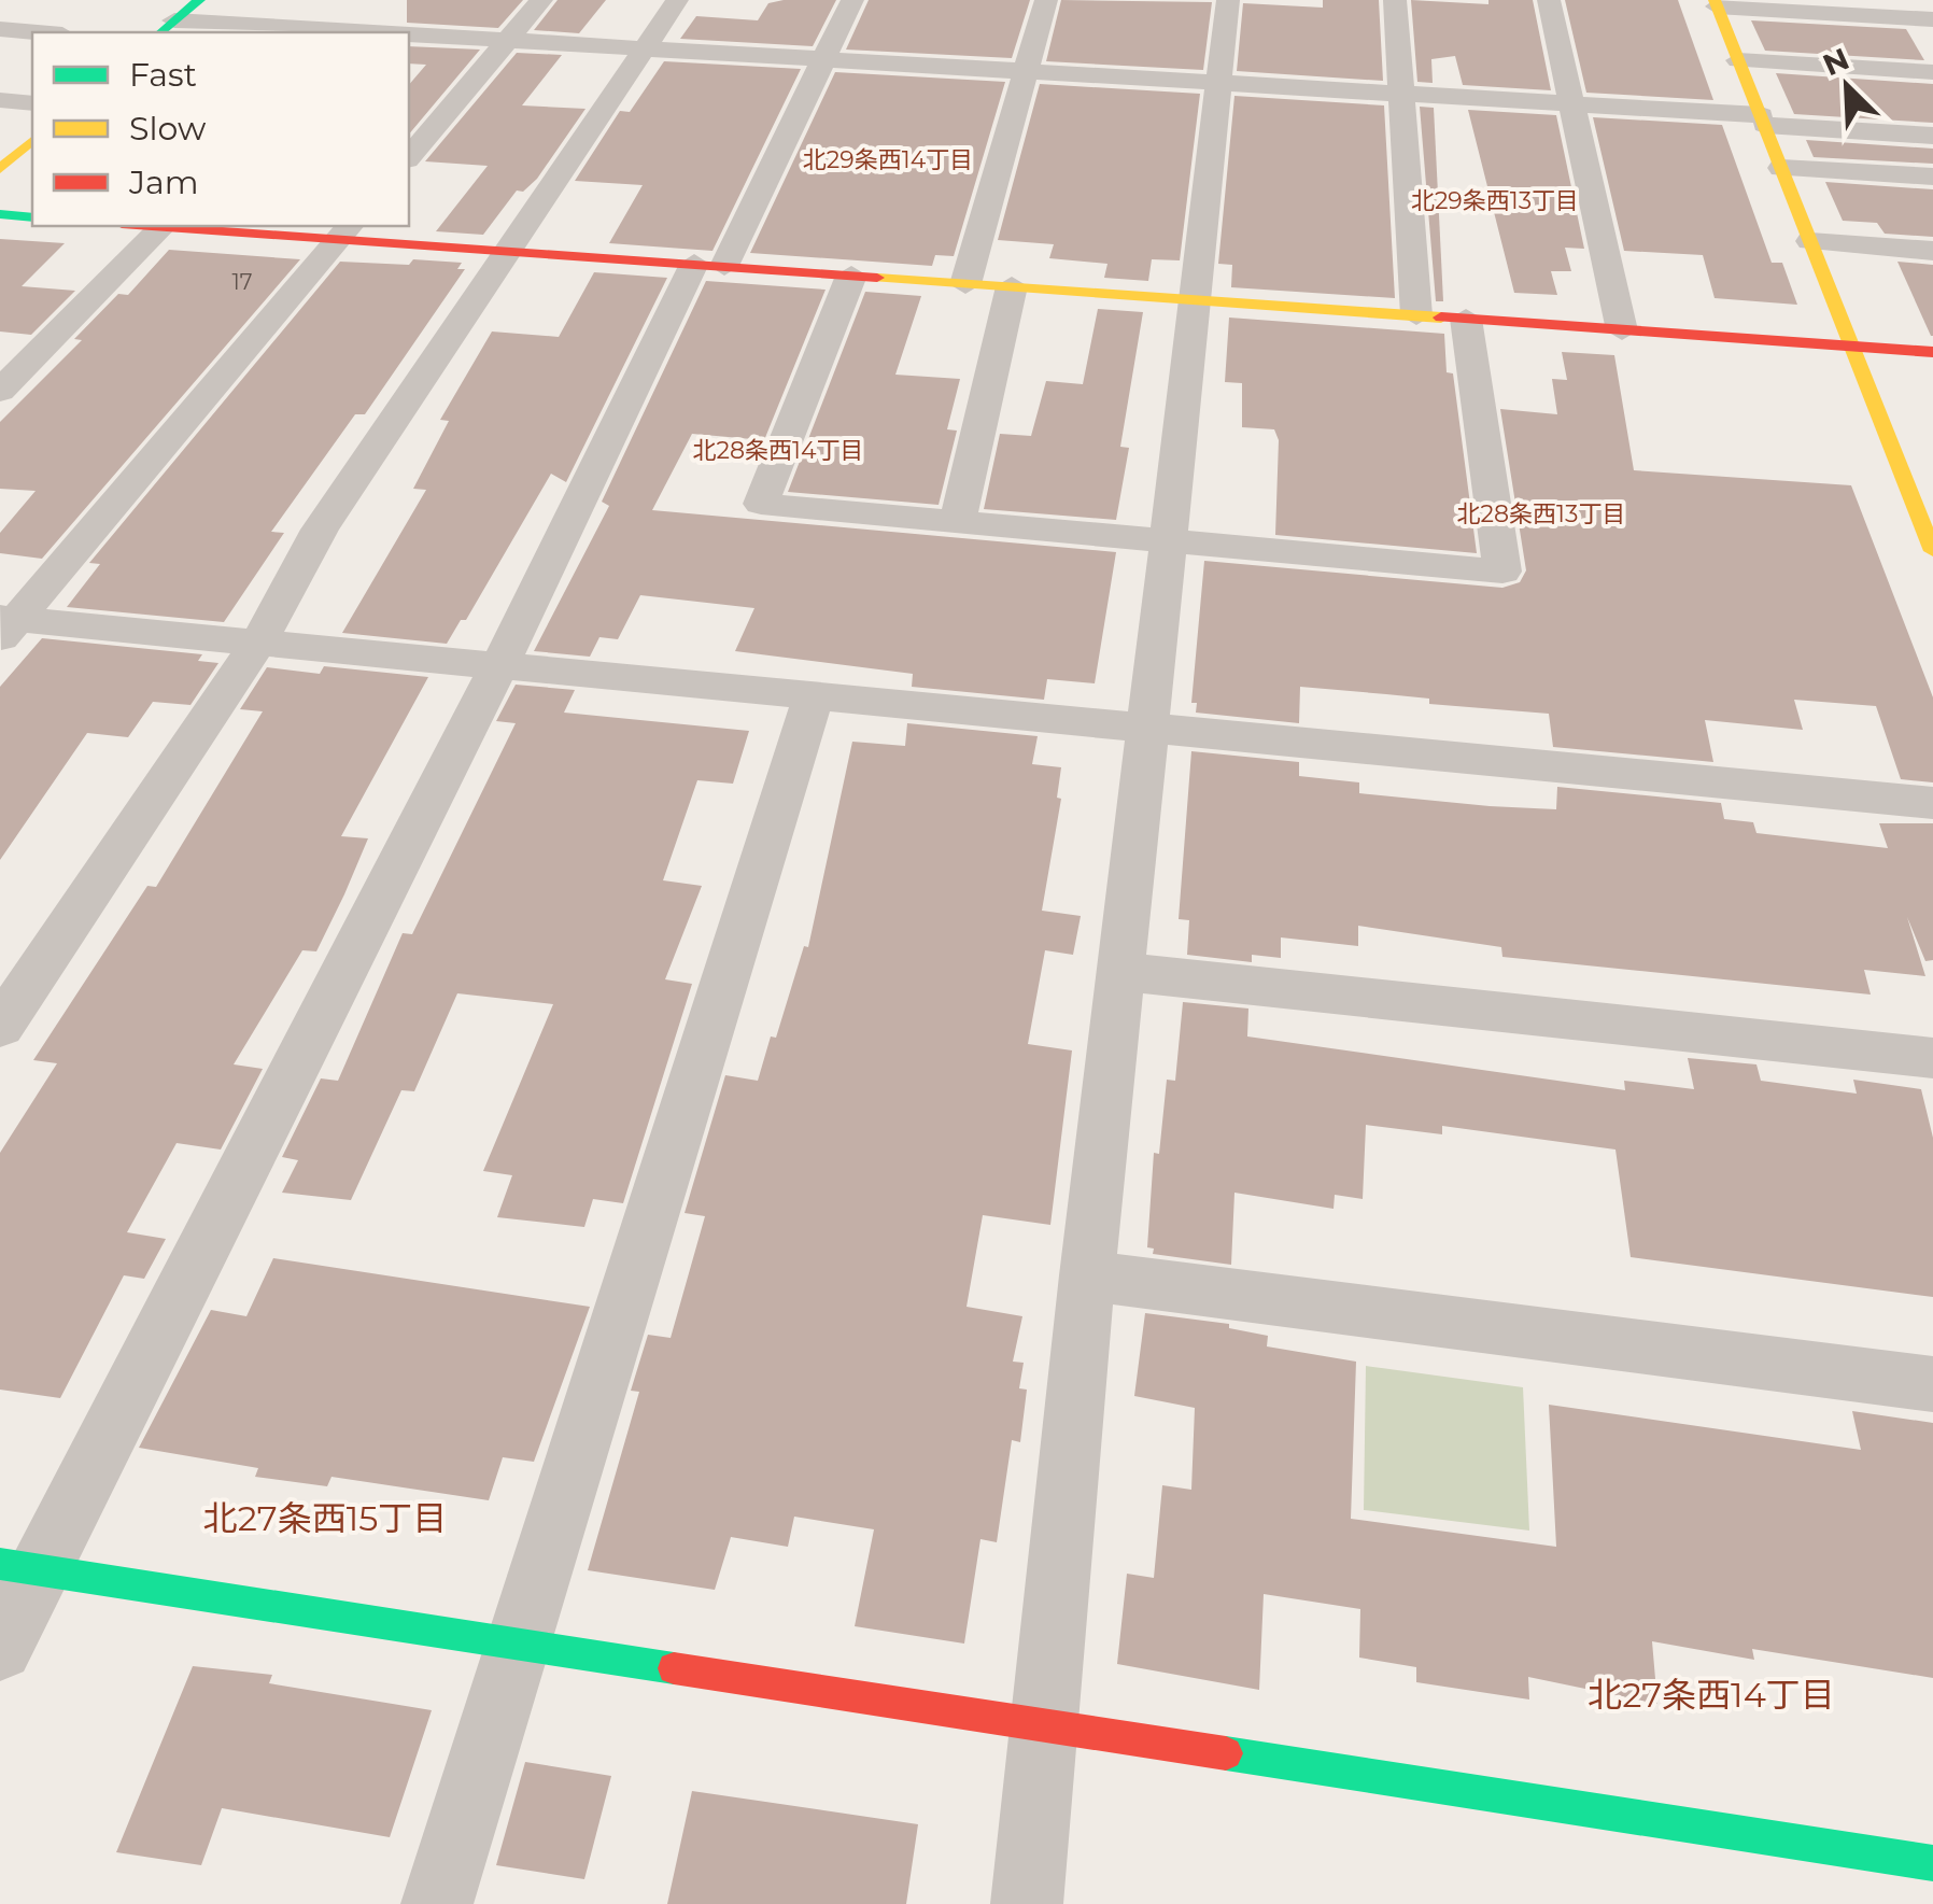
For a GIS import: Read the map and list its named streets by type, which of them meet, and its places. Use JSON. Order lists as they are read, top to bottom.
{
  "districts": [
    "北29条西14丁目",
    "北29条西13丁目",
    "北28条西14丁目",
    "北28条西13丁目",
    "北27条西15丁目",
    "北27条西14丁目"
  ],
  "house_numbers": ["17"],
  "legend": ["Fast", "Slow", "Jam"],
  "north": "top left"
}
